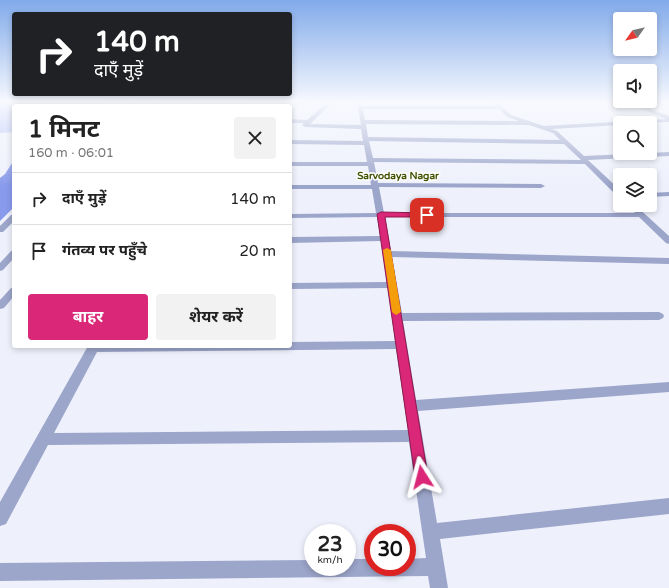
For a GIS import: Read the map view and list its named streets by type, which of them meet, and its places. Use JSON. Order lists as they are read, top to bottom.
{
  "districts": ["Sarvodaya Nagar"],
  "north": "bottom left",
  "page": {
    "turn": ["140 m", "दाएँ मुड़ें"],
    "heading": ["1 मिनट", "160 m · 06:01"],
    "list": [
      {
        "name": "दाएँ मुड़ें",
        "value": "140 m"
      },
      {
        "name": "गंतव्य पर पहुँचे",
        "value": "20 m"
      }
    ],
    "buttons": ["बाहर", "शेयर करें"],
    "speed": "23 km/h",
    "limit": "30"
  }
}
